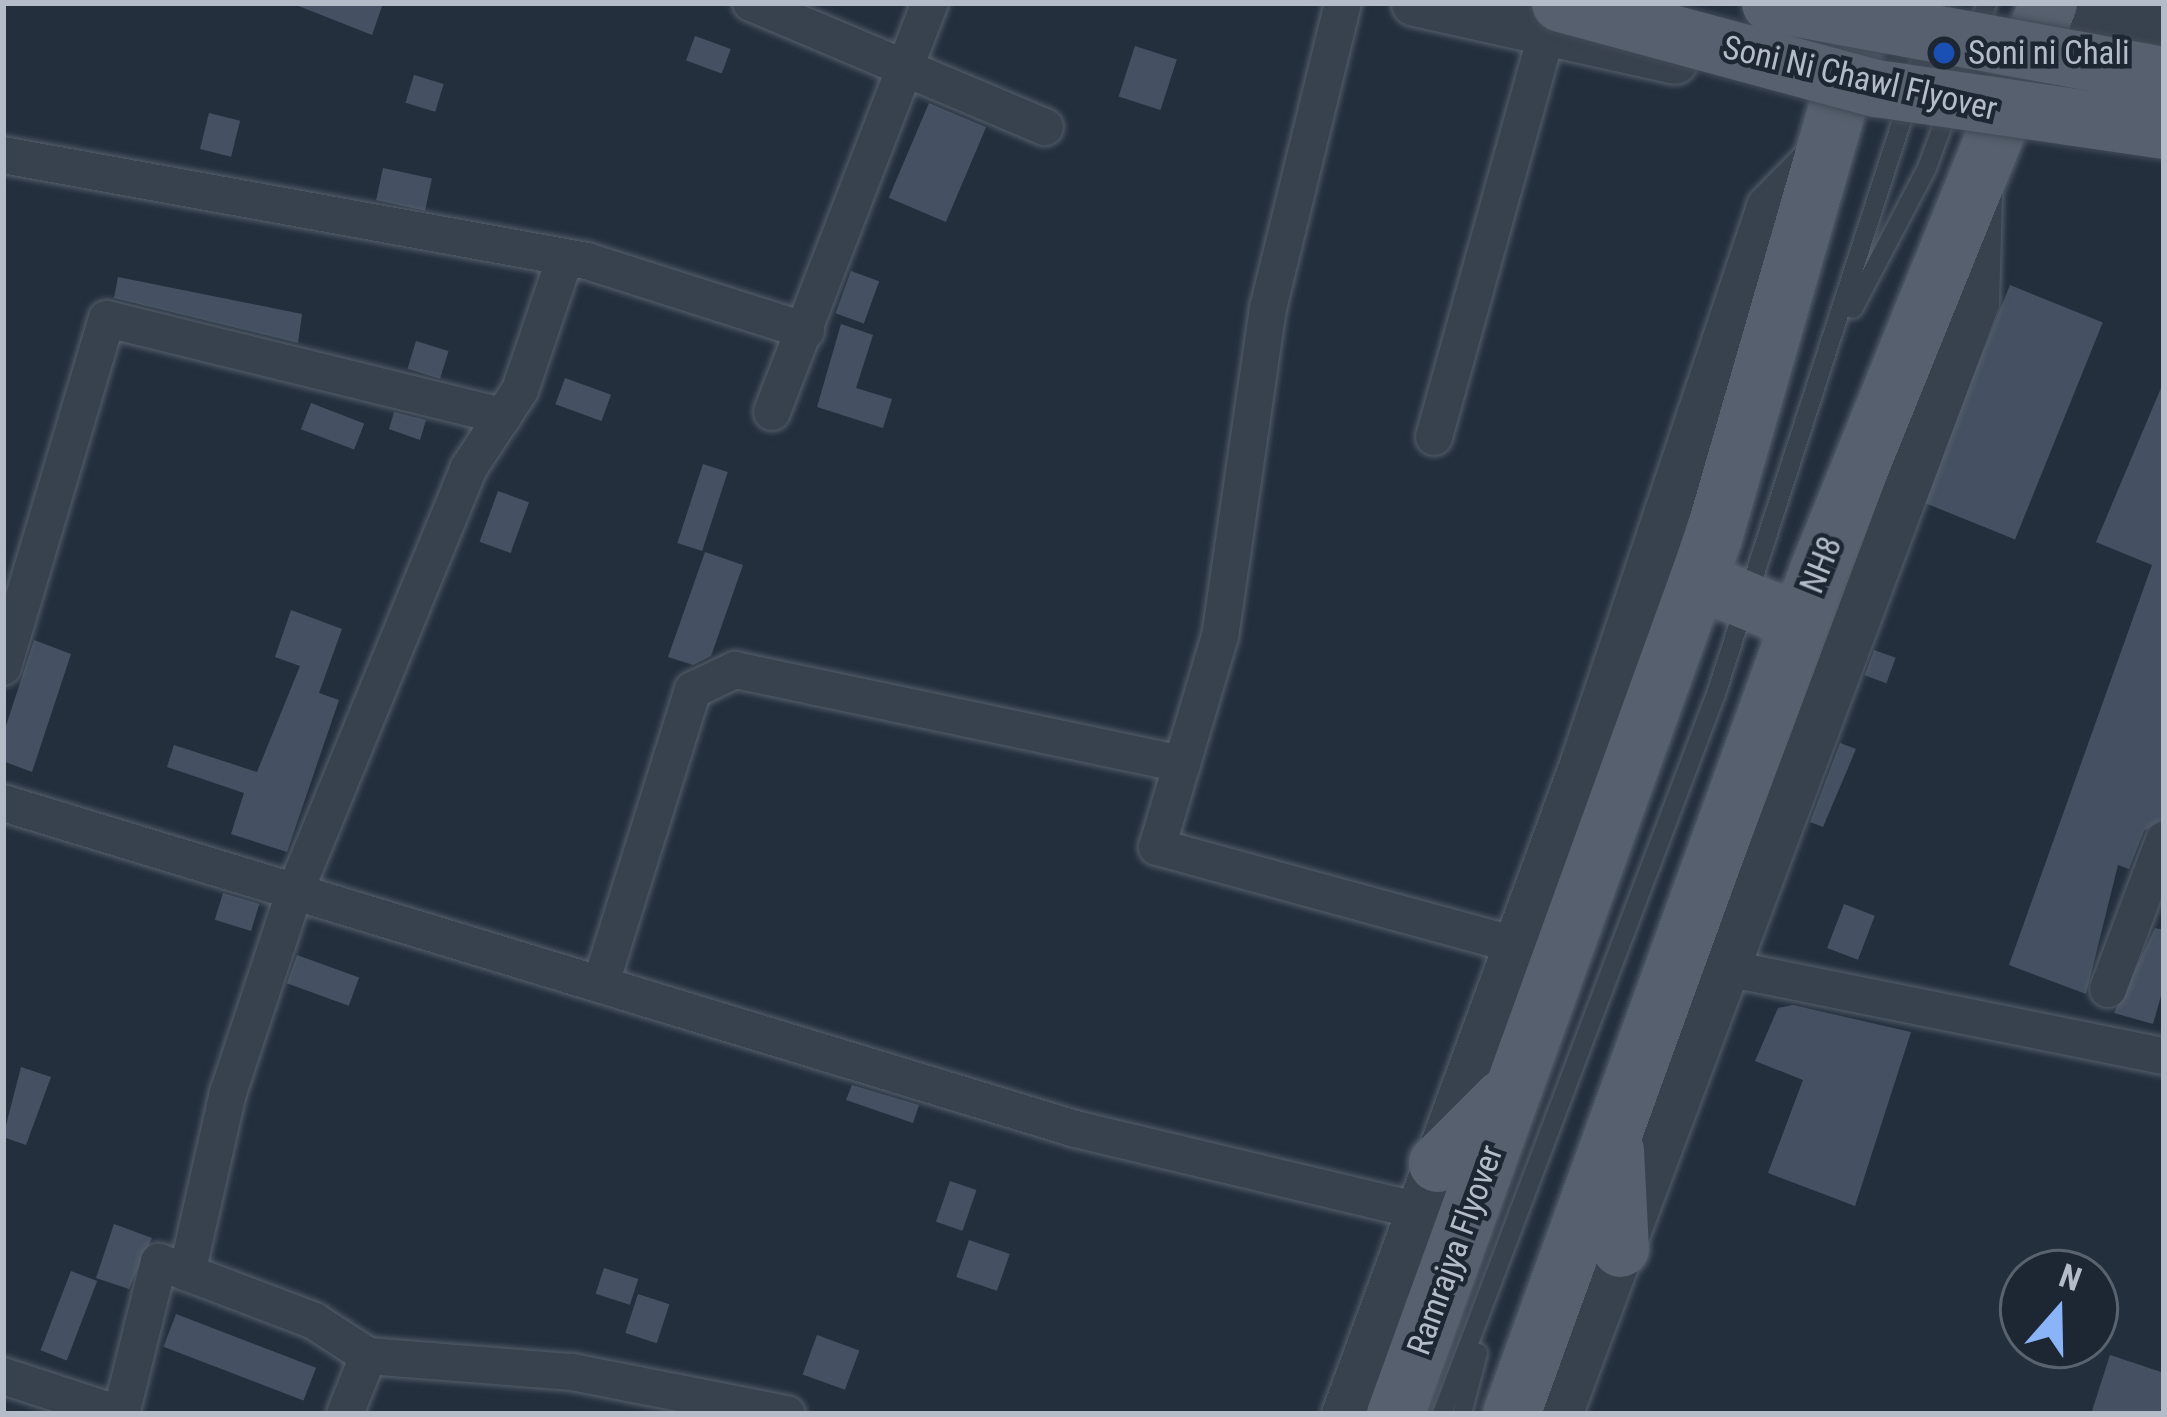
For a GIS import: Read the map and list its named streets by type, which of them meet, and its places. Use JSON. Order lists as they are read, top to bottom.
{
  "streets": {
    "main road": ["Soni Ni Chawl Flyover", "NH8", "Ramrajya Flyover"]
  },
  "crossings": [
    ["NH8", "Ramrajya Flyover"]
  ],
  "places": ["Soni ni Chali"],
  "north": "top"
}
